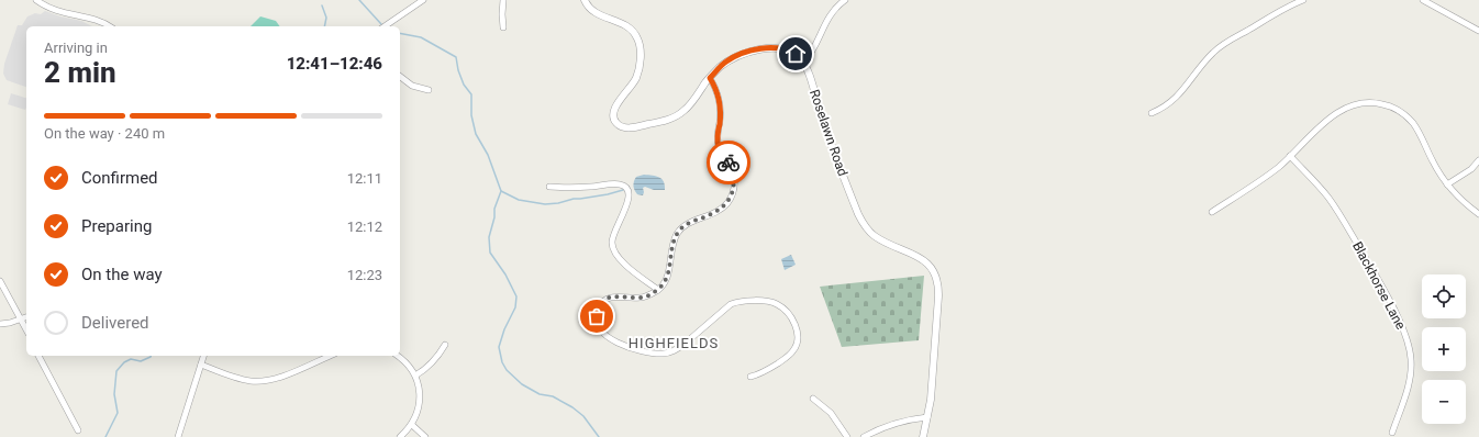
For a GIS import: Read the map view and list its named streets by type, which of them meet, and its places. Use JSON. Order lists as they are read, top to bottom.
{
  "streets": {
    "street": ["Roselawn Road", "Blackhorse Lane"]
  },
  "districts": ["HIGHFIELDS"],
  "page": {
    "heading": ["2 min", "Arriving in", "12:41–12:46"],
    "bar": "On the way · 240 m",
    "list": [
      ["Confirmed", "12:11"],
      ["Preparing", "12:12"],
      ["On the way", "12:23"],
      "Delivered"
    ],
    "map_buttons": ["+", "−"]
  }
}
